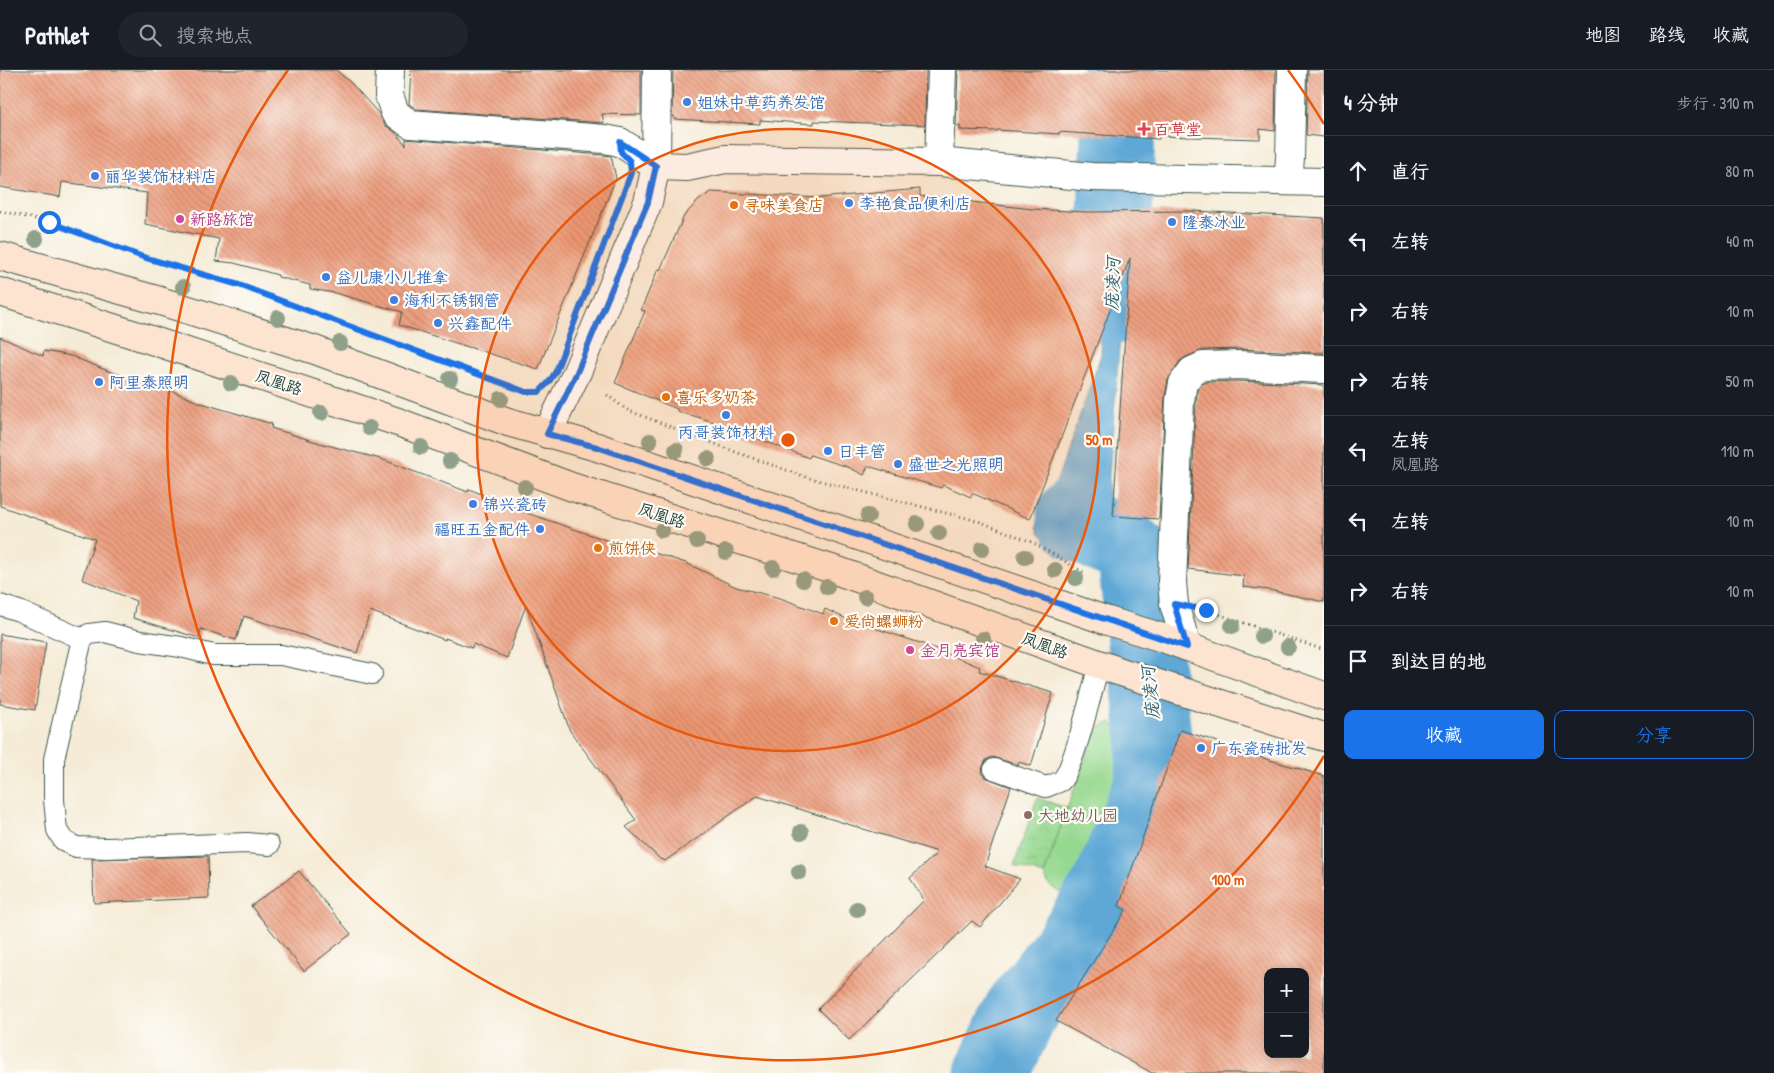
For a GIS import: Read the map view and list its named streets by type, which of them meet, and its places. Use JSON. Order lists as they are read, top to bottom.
{
  "streets": {
    "main road": ["凤凰路"]
  },
  "water": ["庞凌河"],
  "places": {
    "other": [
      "姐妹中草药养发馆",
      "丽华装饰材料店",
      "李艳食品便利店",
      "寻味美食店",
      "新路旅馆",
      "隆泰冰业",
      "益儿康小儿推拿",
      "海利不锈钢管",
      "兴鑫配件",
      "阿里泰照明",
      "喜乐多奶茶",
      "丙哥装饰材料",
      "日丰管",
      "盛世之光照明",
      "锦兴瓷砖",
      "福旺五金配件",
      "煎饼侠",
      "爱尚螺蛳粉",
      "金月亮宾馆",
      "广东瓷砖批发",
      "大地幼儿园"
    ],
    "health": ["百草堂"]
  },
  "page": {
    "header": "Pathlet",
    "search": "搜索地点",
    "nav": ["地图", "路线", "收藏"],
    "heading": ["4 分钟", "步行 · 310 m"],
    "list": [
      ["直行", "80 m"],
      ["左转", "40 m"],
      ["右转", "10 m"],
      ["右转", "50 m"],
      ["左转", "凤凰路", "110 m"],
      ["左转", "10 m"],
      ["右转", "10 m"],
      "到达目的地"
    ],
    "buttons": ["收藏", "分享"],
    "map_buttons": ["+", "−"]
  },
  "rings": ["50 m", "100 m"]
}
